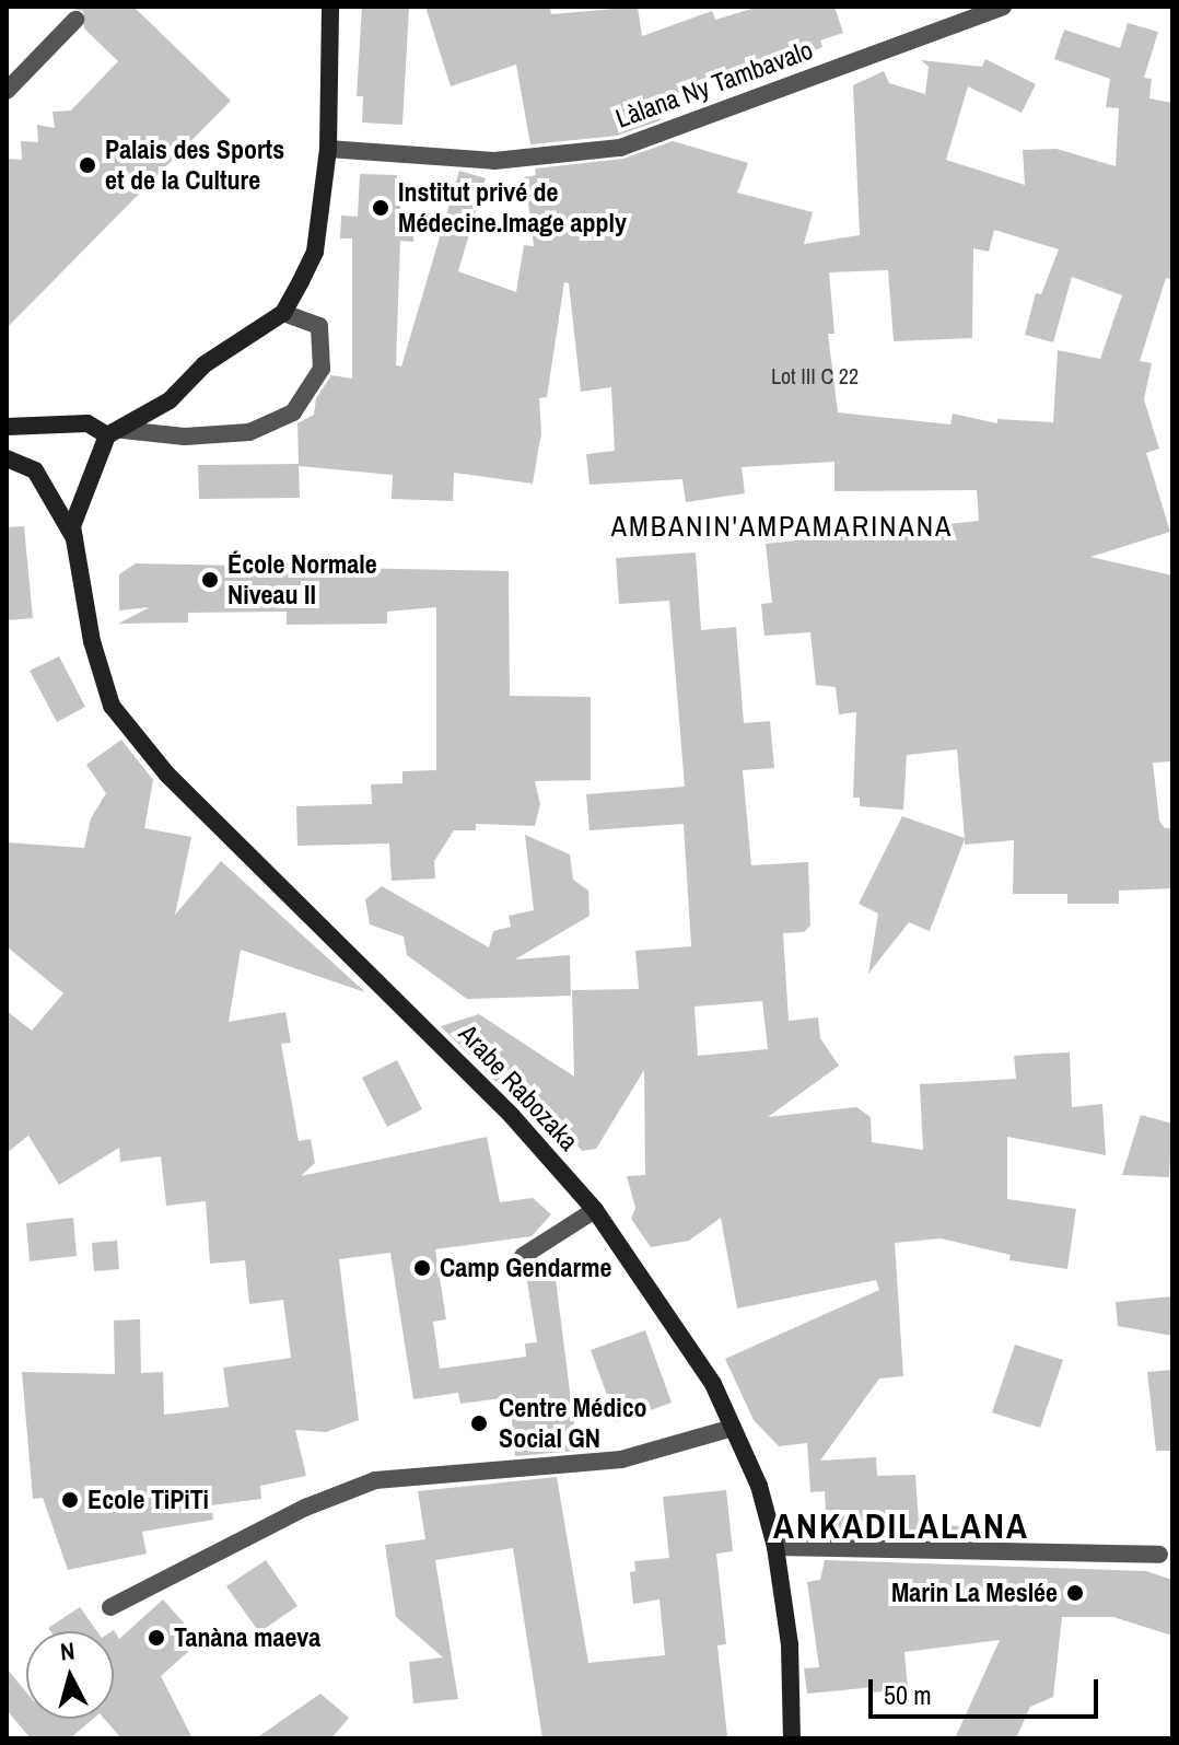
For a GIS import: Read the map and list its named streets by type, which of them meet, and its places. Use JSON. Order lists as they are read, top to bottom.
{
  "streets": {
    "street": ["Làlana Ny Tambavalo", "Arabe Rabozaka"]
  },
  "districts": ["AMBANIN'AMPAMARINANA", "ANKADILALANA"],
  "places": [
    "Palais des Sports et de la Culture",
    "Institut privé de Médecine.Image apply",
    "École Normale Niveau II",
    "Camp Gendarme",
    "Centre Médico Social GN",
    "Ecole TiPiTi",
    "Marin La Meslée",
    "Tanàna maeva"
  ],
  "house_numbers": ["Lot III C 22"],
  "scale_bar": "50 m",
  "north": "top"
}
